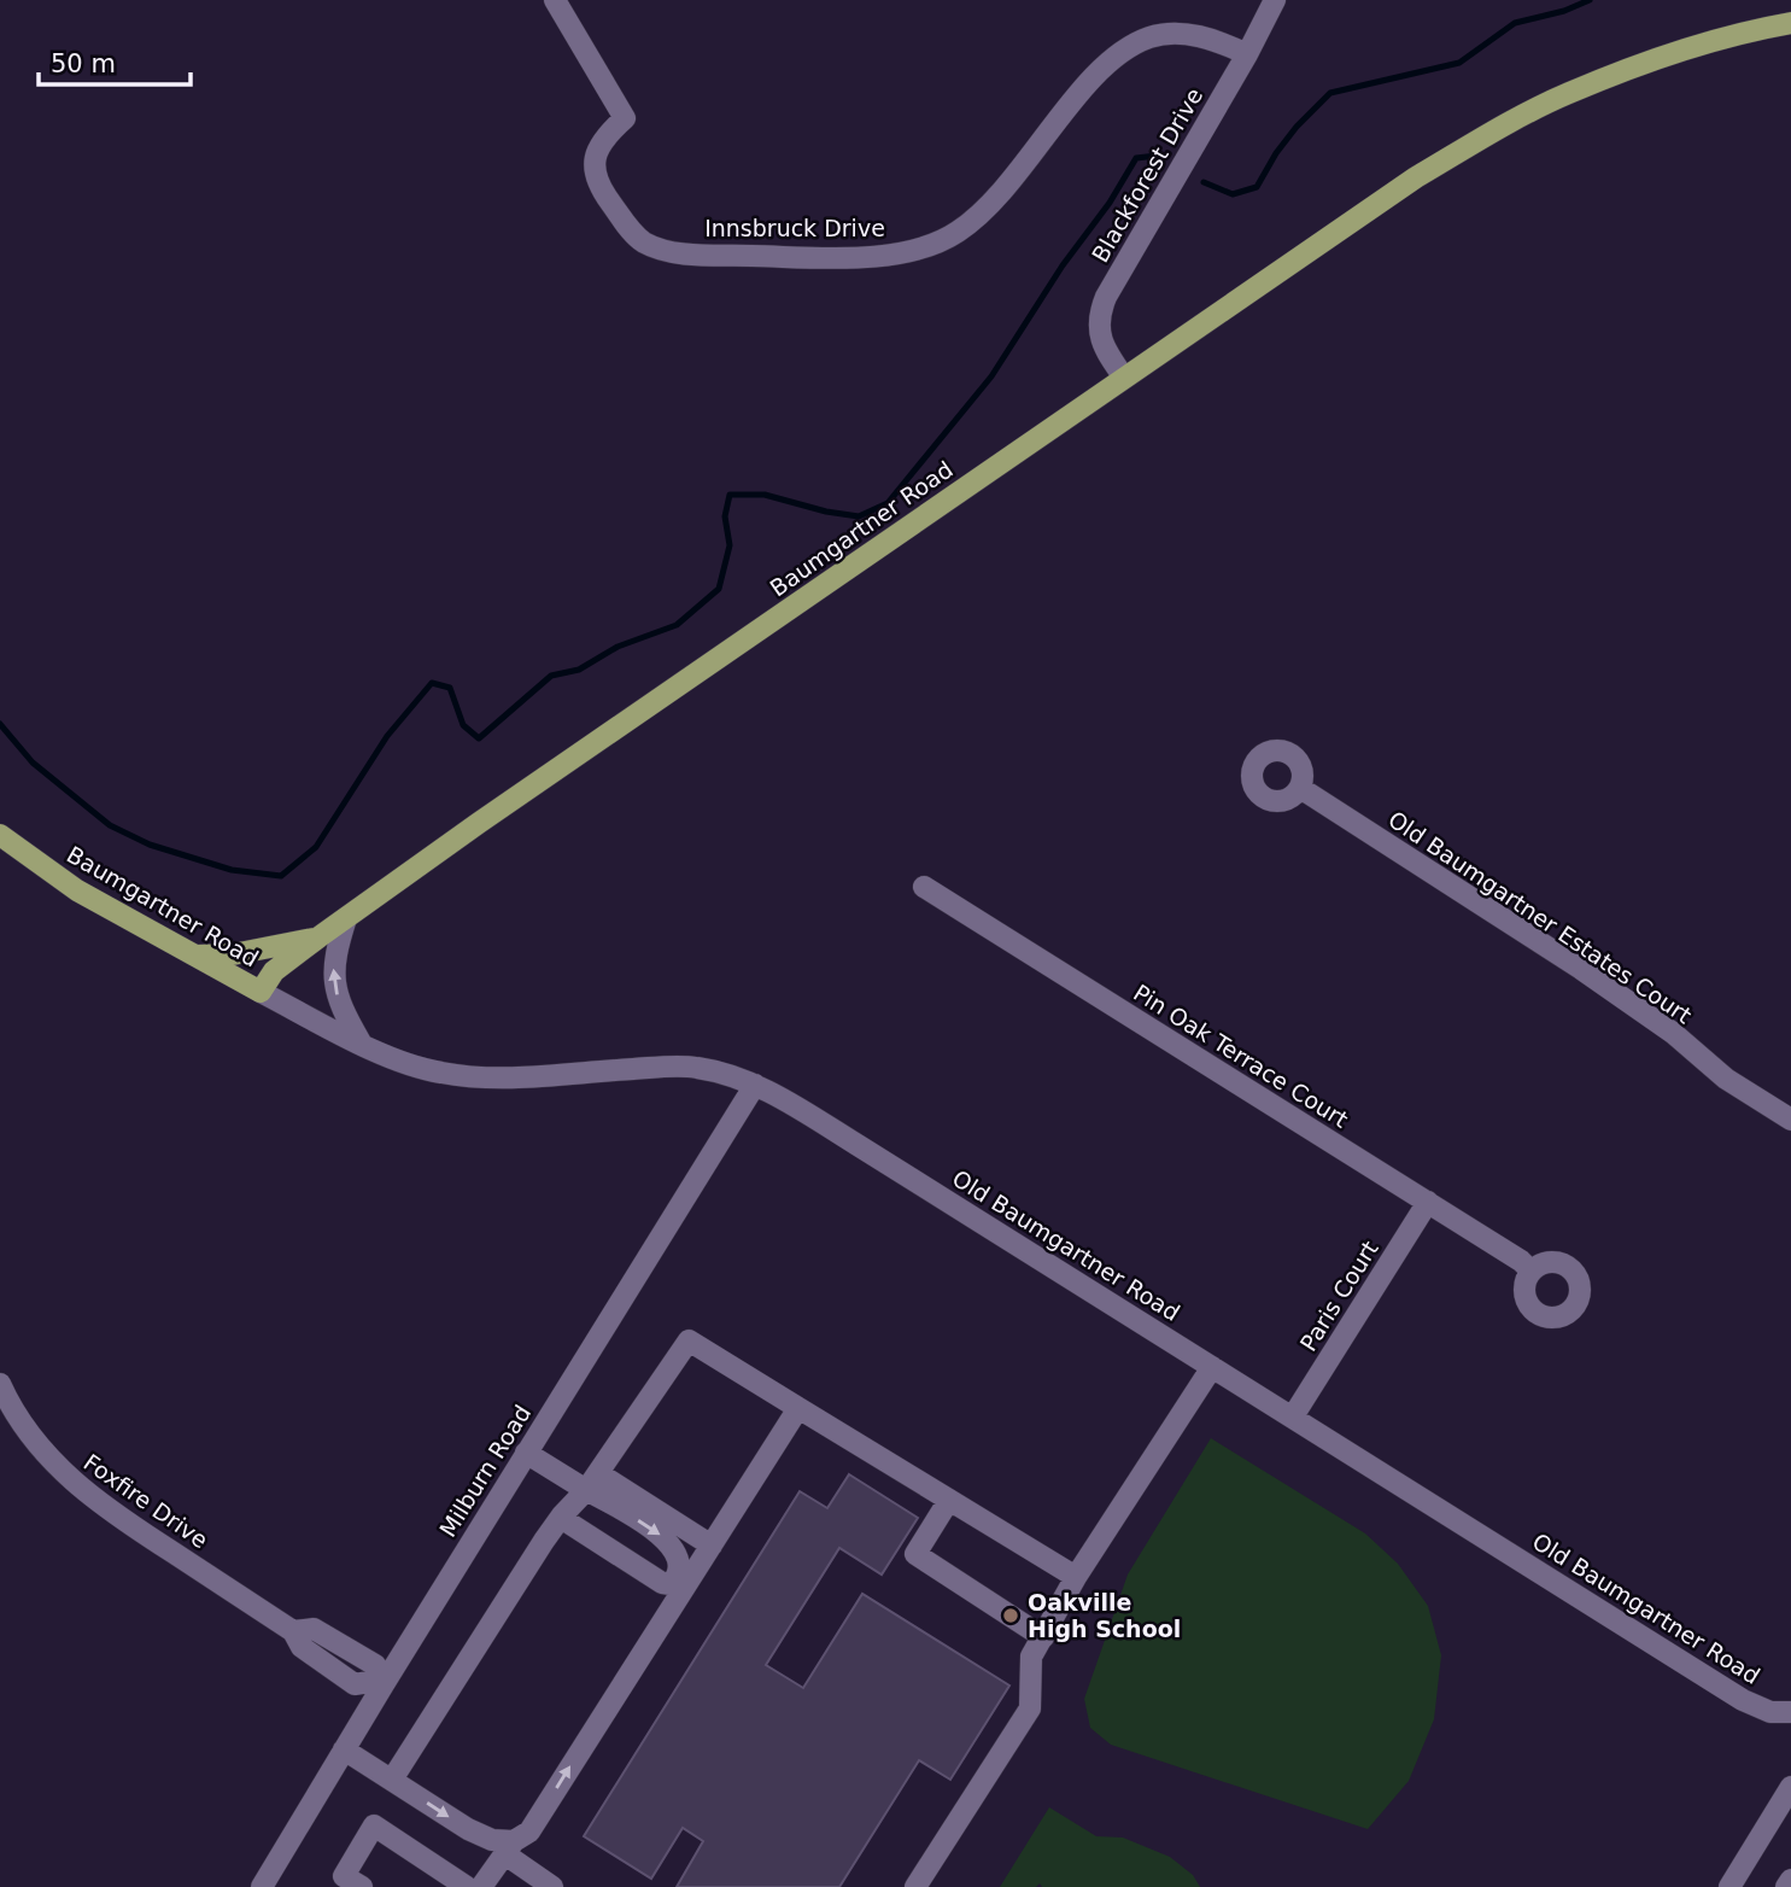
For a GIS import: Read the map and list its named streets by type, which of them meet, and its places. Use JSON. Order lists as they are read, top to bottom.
{
  "streets": {
    "main road": ["Baumgartner Road"],
    "street": [
      "Blackforest Drive",
      "Innsbruck Drive",
      "Old Baumgartner Estates Court",
      "Pin Oak Terrace Court",
      "Old Baumgartner Road",
      "Paris Court",
      "Milburn Road",
      "Foxfire Drive"
    ]
  },
  "crossings": [
    ["Blackforest Drive", "Innsbruck Drive"],
    ["Blackforest Drive", "Baumgartner Road"],
    ["Baumgartner Road", "Old Baumgartner Road"],
    ["Pin Oak Terrace Court", "Paris Court"],
    ["Old Baumgartner Road", "Paris Court"],
    ["Old Baumgartner Road", "Milburn Road"],
    ["Milburn Road", "Foxfire Drive"]
  ],
  "places": ["Oakville High School"],
  "scale_bar": "50 m"
}
